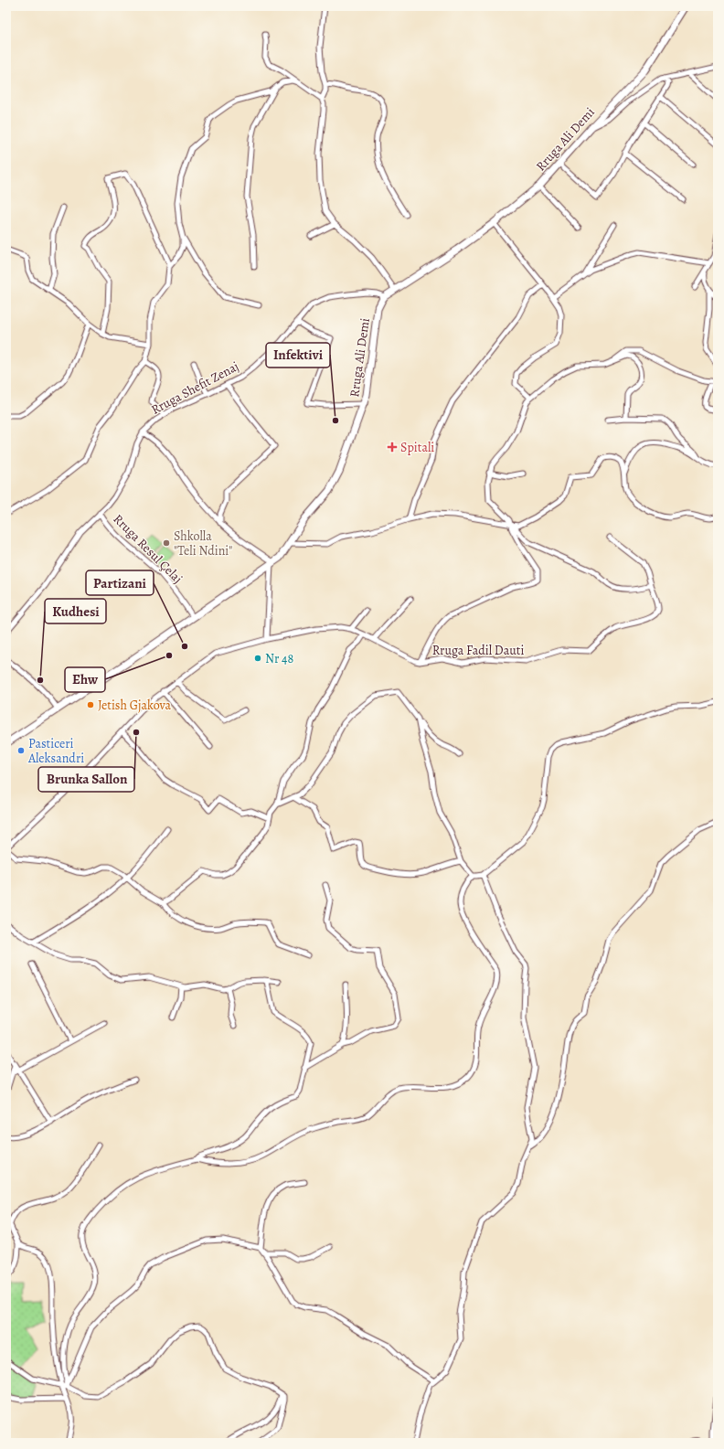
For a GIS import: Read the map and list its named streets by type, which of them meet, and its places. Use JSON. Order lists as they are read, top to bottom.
{
  "streets": {
    "main road": ["Rruga Ali Demi"],
    "street": ["Rruga Shefit Zenaj", "Rruga Resul Çelaj", "Rruga Fadil Dauti"]
  },
  "crossings": [
    ["Rruga Ali Demi", "Rruga Shefit Zenaj"],
    ["Rruga Ali Demi", "Rruga Resul Çelaj"],
    ["Rruga Shefit Zenaj", "Rruga Resul Çelaj"]
  ],
  "places": {
    "other": [
      "Infektivi",
      "Shkolla \"Teli Ndini\"",
      "Partizani",
      "Ehw",
      "Nr 48",
      "Kudhesi",
      "Jetish Gjakova",
      "Brunka Sallon",
      "Pasticeri Aleksandri"
    ],
    "health": ["Spitali"]
  }
}
